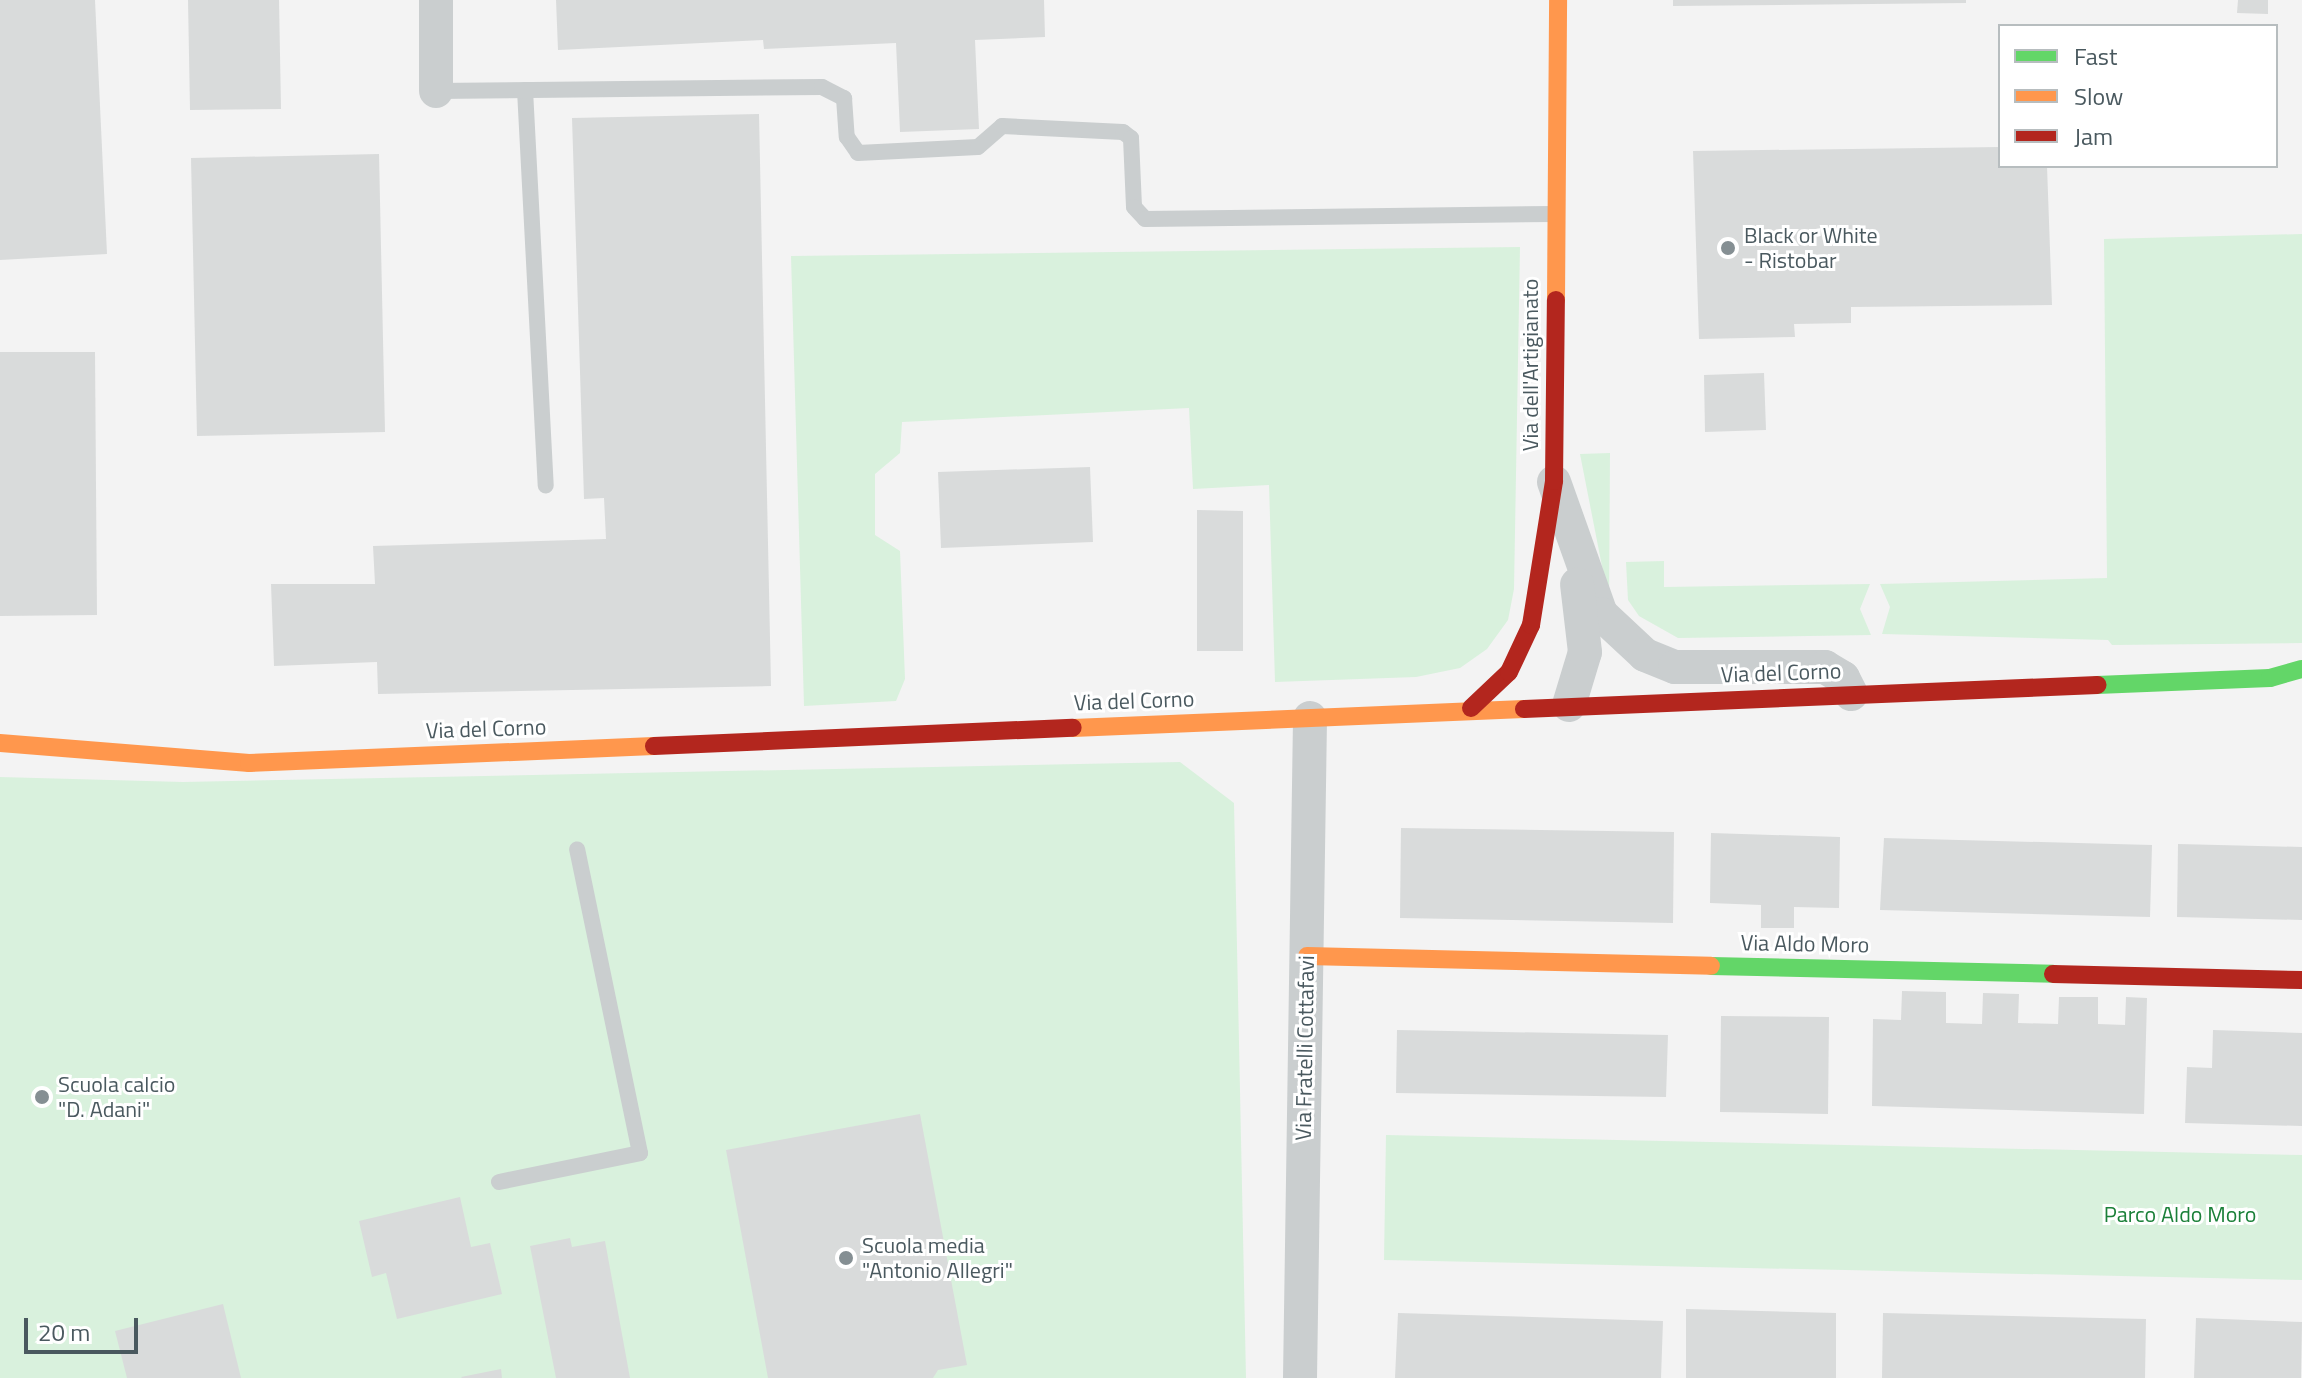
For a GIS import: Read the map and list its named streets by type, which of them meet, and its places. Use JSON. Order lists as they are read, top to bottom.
{
  "streets": {
    "street": [
      "Via dell'Artigianato",
      "Via del Corno",
      "Via Aldo Moro",
      "Via Fratelli Cottafavi"
    ]
  },
  "crossings": [
    ["Via dell'Artigianato", "Via del Corno"],
    ["Via del Corno", "Via Fratelli Cottafavi"],
    ["Via Aldo Moro", "Via Fratelli Cottafavi"]
  ],
  "parks": ["Parco Aldo Moro"],
  "places": ["Black or White - Ristobar", "Scuola calcio \"D. Adani\"", "Scuola media \"Antonio Allegri\""],
  "legend": ["Fast", "Slow", "Jam"],
  "scale_bar": "20 m"
}
